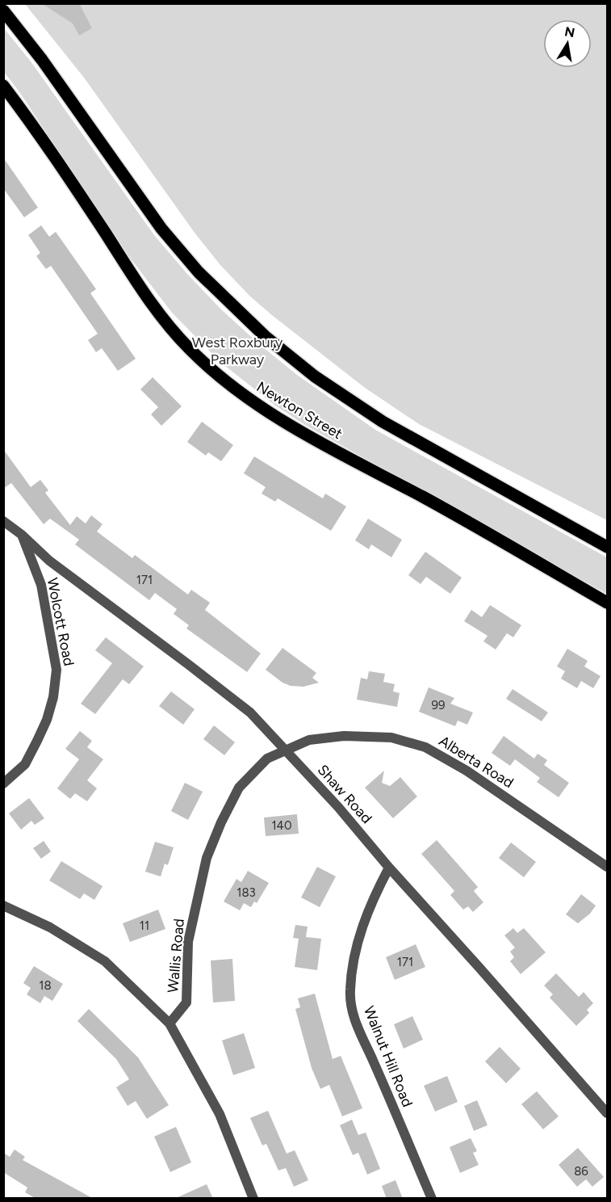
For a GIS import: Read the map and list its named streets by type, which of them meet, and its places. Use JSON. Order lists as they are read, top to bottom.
{
  "streets": {
    "main road": ["Newton Street"],
    "street": [
      "Wolcott Road",
      "Alberta Road",
      "Shaw Road",
      "Wallis Road",
      "Walnut Hill Road"
    ]
  },
  "crossings": [
    ["Wolcott Road", "Shaw Road"],
    ["Alberta Road", "Shaw Road"],
    ["Alberta Road", "Wallis Road"],
    ["Shaw Road", "Wallis Road"],
    ["Shaw Road", "Walnut Hill Road"]
  ],
  "parks": ["West Roxbury Parkway"],
  "house_numbers": [
    "171",
    "99",
    "140",
    "183",
    "11",
    "171",
    "18",
    "86"
  ],
  "north": "top"
}
